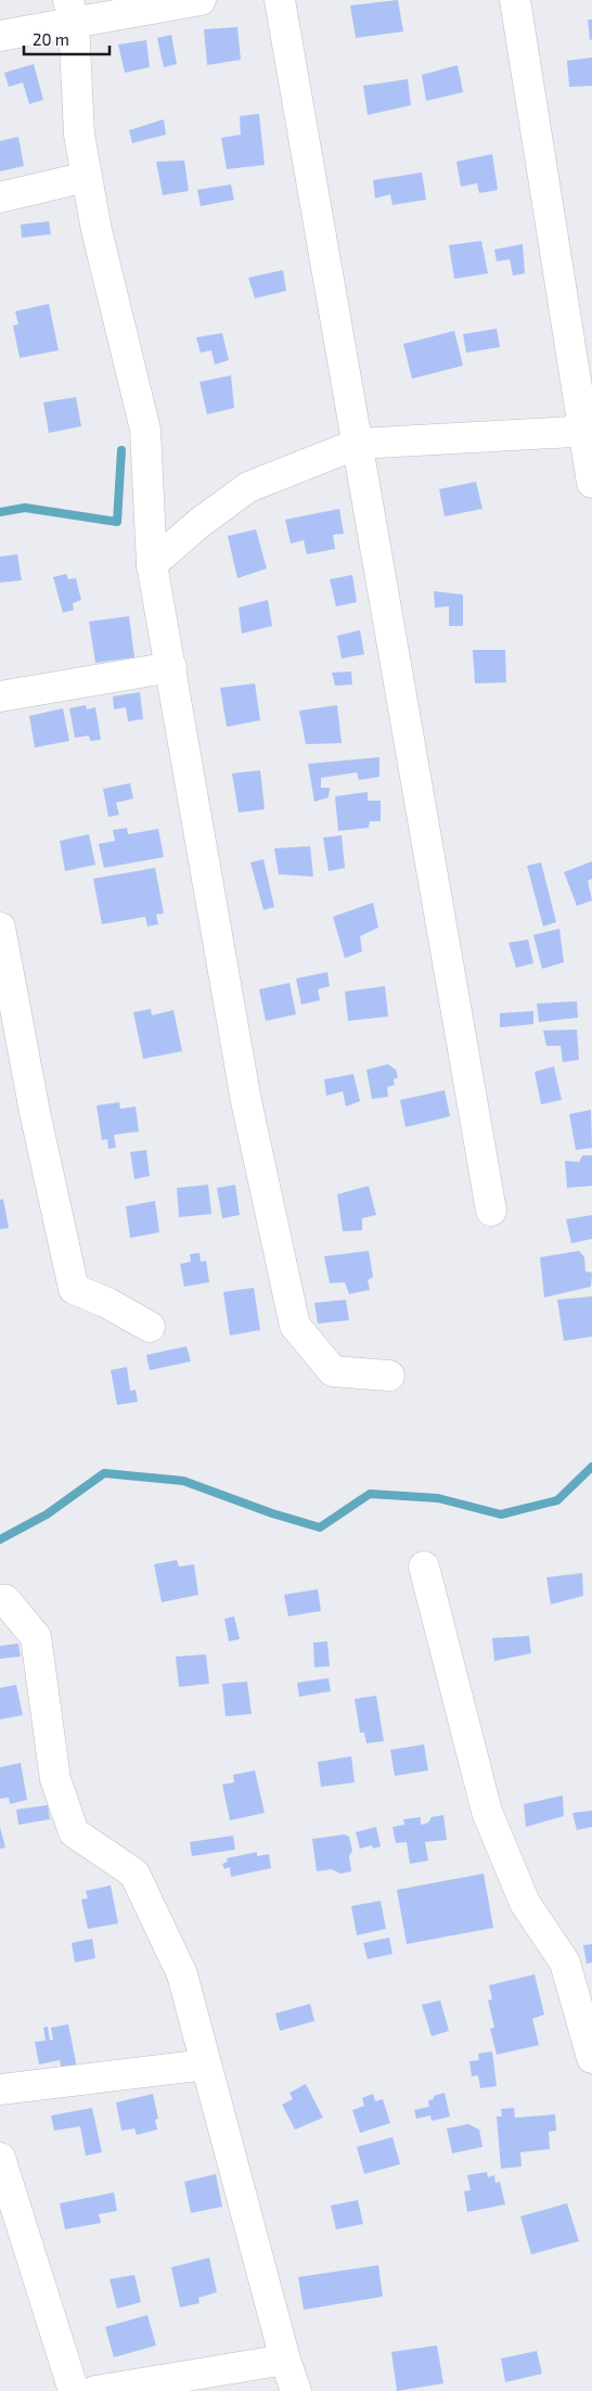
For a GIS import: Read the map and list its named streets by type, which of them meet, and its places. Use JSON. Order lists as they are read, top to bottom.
{
  "scale_bar": "20 m"
}
